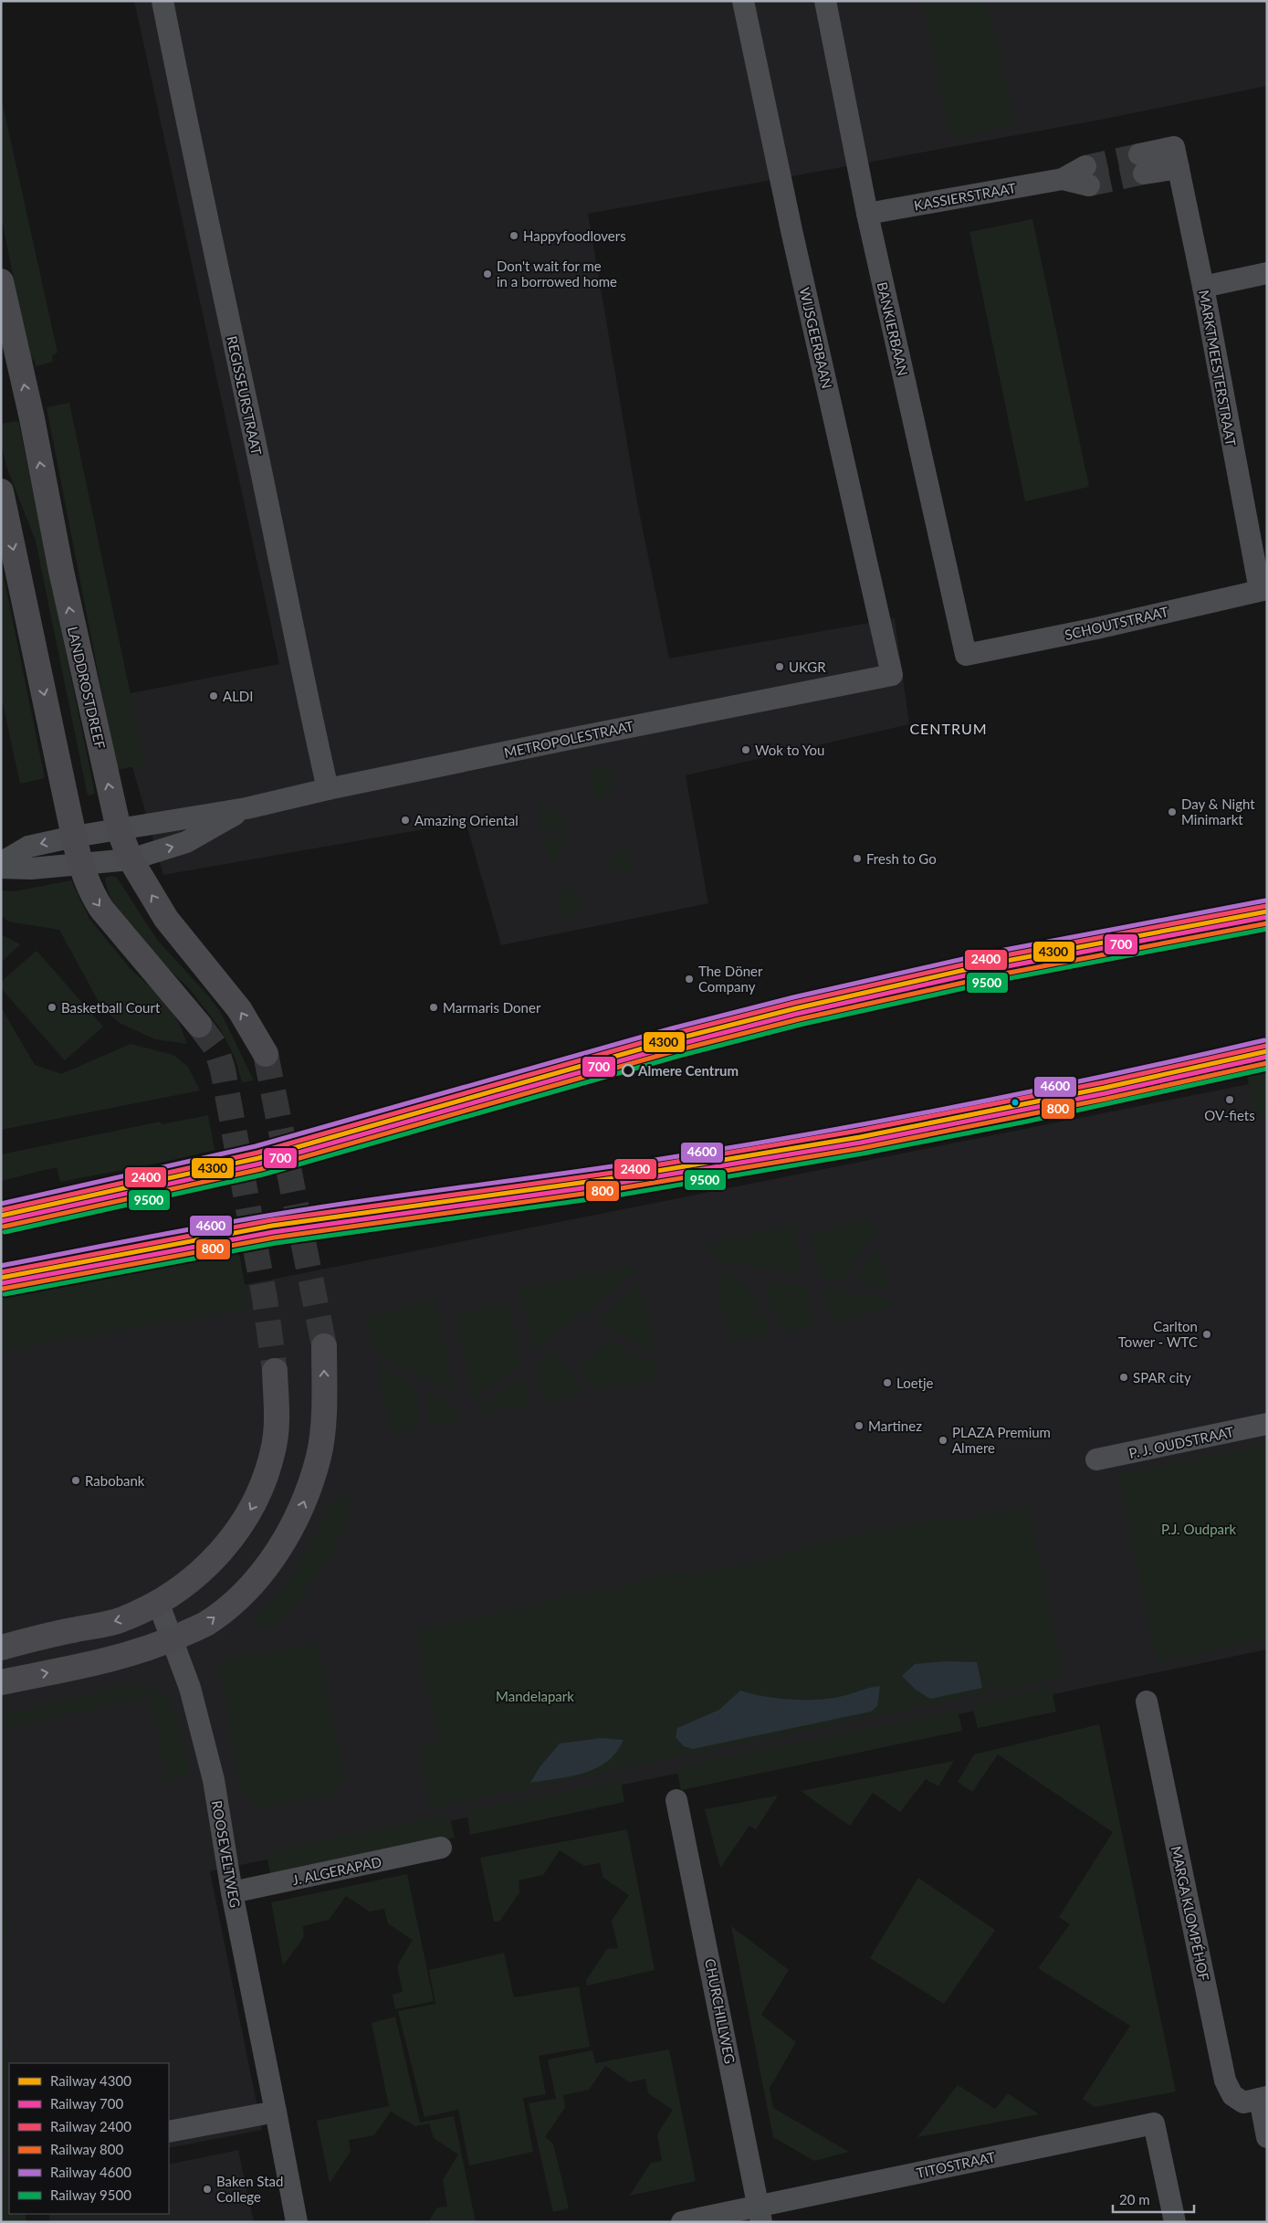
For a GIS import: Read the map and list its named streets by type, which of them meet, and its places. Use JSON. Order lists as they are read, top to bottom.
{
  "streets": {
    "main road": ["LANDDROSTDREEF"],
    "street": [
      "KASSIERSTRAAT",
      "BANKIERBAAN",
      "WIJSGEERBAAN",
      "MARKTMEESTERSTRAAT",
      "REGISSEURSTRAAT",
      "SCHOUTSTRAAT",
      "METROPOLESTRAAT",
      "P. J. OUDSTRAAT",
      "ROOSEVELTWEG",
      "J. ALGERAPAD",
      "MARGA KLOMPÉHOF",
      "CHURCHILLWEG",
      "TITOSTRAAT"
    ]
  },
  "crossings": [
    ["KASSIERSTRAAT", "BANKIERBAAN"],
    ["BANKIERBAAN", "SCHOUTSTRAAT"],
    ["WIJSGEERBAAN", "METROPOLESTRAAT"],
    ["MARKTMEESTERSTRAAT", "SCHOUTSTRAAT"],
    ["REGISSEURSTRAAT", "METROPOLESTRAAT"],
    ["LANDDROSTDREEF", "METROPOLESTRAAT"],
    ["ROOSEVELTWEG", "J. ALGERAPAD"],
    ["CHURCHILLWEG", "TITOSTRAAT"]
  ],
  "districts": ["CENTRUM"],
  "parks": ["P.J. Oudpark", "Mandelapark"],
  "places": [
    "Happyfoodlovers",
    "Don't wait for me in a borrowed home",
    "UKGR",
    "ALDI",
    "Wok to You",
    "Day & Night Minimarkt",
    "Amazing Oriental",
    "Fresh to Go",
    "The Döner Company",
    "Basketball Court",
    "Marmaris Doner",
    "Almere Centrum",
    "OV-fiets",
    "Carlton Tower - WTC",
    "SPAR city",
    "Loetje",
    "Martinez",
    "PLAZA Premium Almere",
    "Rabobank",
    "Baken Stad College"
  ],
  "lines": [
    "rail line 4600",
    "rail line 2400",
    "rail line 4300",
    "rail line 700",
    "rail line 800",
    "rail line 9500"
  ],
  "legend": [
    "Railway 4300",
    "Railway 700",
    "Railway 2400",
    "Railway 800",
    "Railway 4600",
    "Railway 9500"
  ],
  "scale_bar": "20 m"
}
